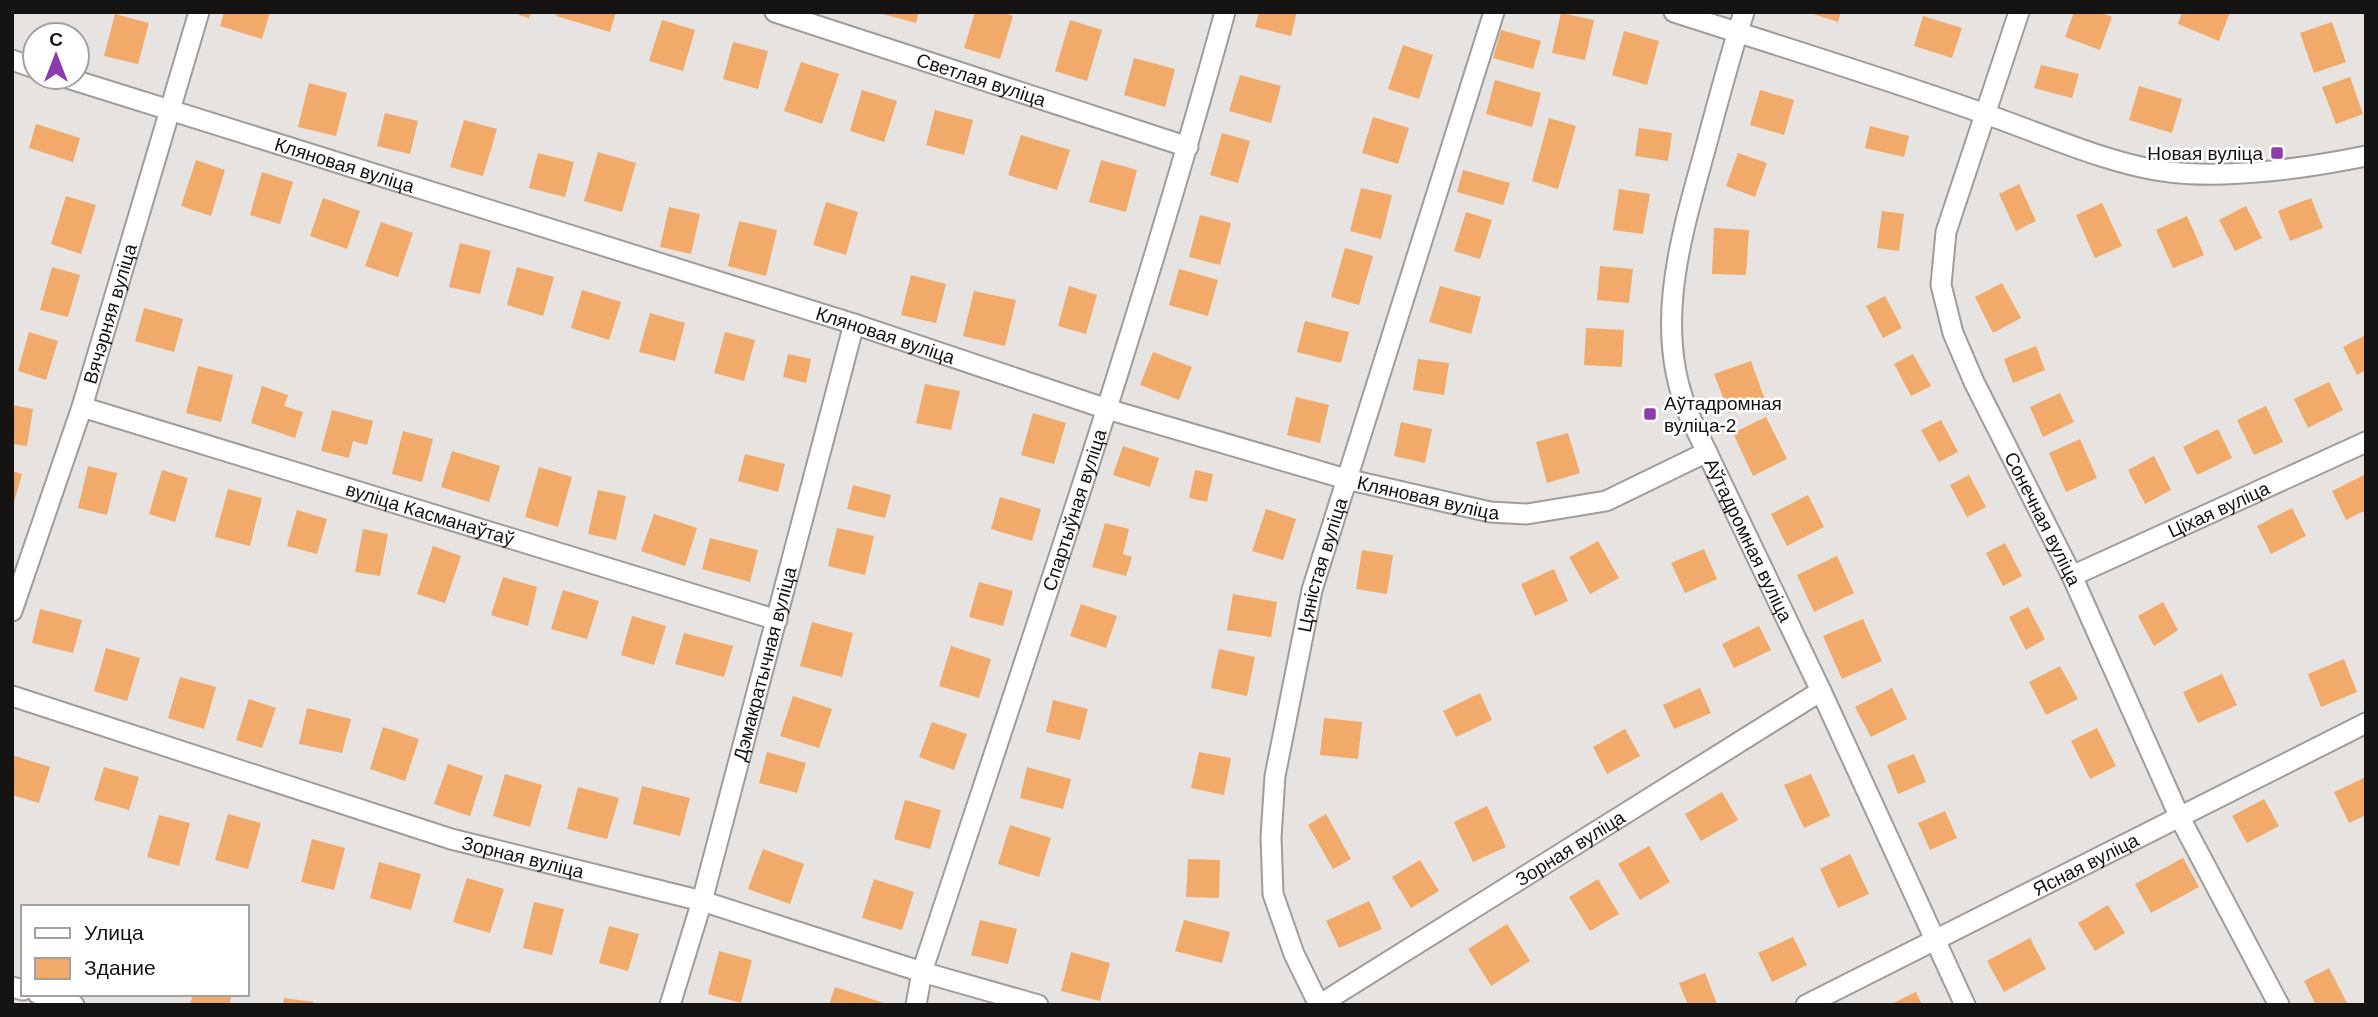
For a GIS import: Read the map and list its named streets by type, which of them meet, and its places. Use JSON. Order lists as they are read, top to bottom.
{
  "streets": {
    "street": [
      "Светлая вуліца",
      "Кляновая вуліца",
      "Вячэрняя вуліца",
      "Ціхая вуліца",
      "Спартыўная вуліца",
      "вуліца Касманаўтаў",
      "Сонечная вуліца",
      "Аўтадромная вуліца",
      "Цяністая вуліца",
      "Дэмакратычная вуліца",
      "Зорная вуліца",
      "Ясная вуліца"
    ]
  },
  "crossings": [
    ["Светлая вуліца", "Спартыўная вуліца"],
    ["Кляновая вуліца", "Вячэрняя вуліца"],
    ["Кляновая вуліца", "Спартыўная вуліца"],
    ["Кляновая вуліца", "Аўтадромная вуліца"],
    ["Кляновая вуліца", "Цяністая вуліца"],
    ["Кляновая вуліца", "Дэмакратычная вуліца"],
    ["Вячэрняя вуліца", "вуліца Касманаўтаў"],
    ["Ціхая вуліца", "Сонечная вуліца"],
    ["Спартыўная вуліца", "Зорная вуліца"],
    ["вуліца Касманаўтаў", "Дэмакратычная вуліца"],
    ["Сонечная вуліца", "Ясная вуліца"],
    ["Аўтадромная вуліца", "Зорная вуліца"],
    ["Аўтадромная вуліца", "Ясная вуліца"],
    ["Цяністая вуліца", "Зорная вуліца"],
    ["Дэмакратычная вуліца", "Зорная вуліца"]
  ],
  "places": {
    "transit": ["Новая вуліца", "Аўтадромная вуліца-2"]
  },
  "legend": ["Улица", "Здание"],
  "north": "top"
}
